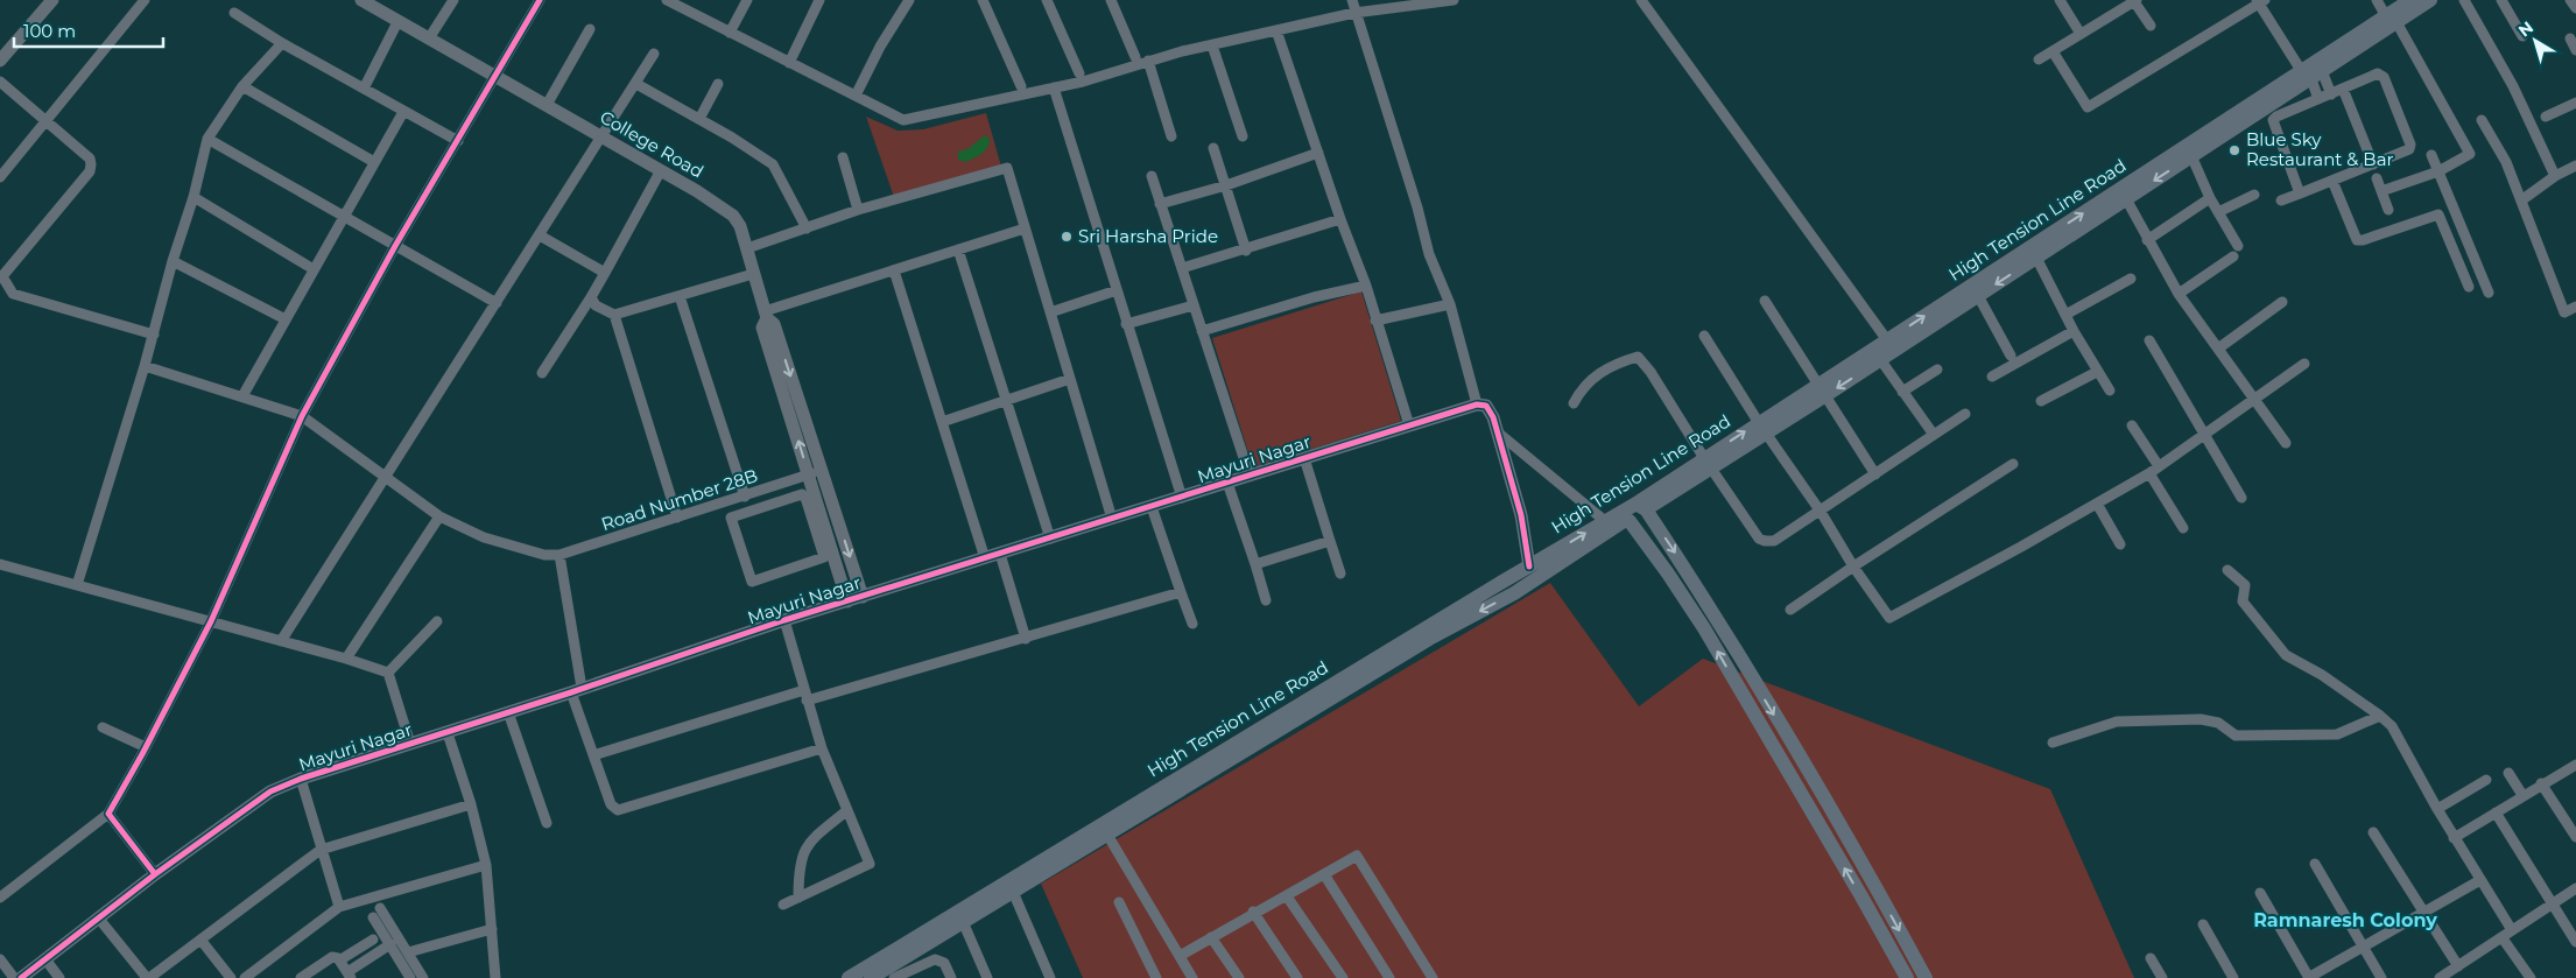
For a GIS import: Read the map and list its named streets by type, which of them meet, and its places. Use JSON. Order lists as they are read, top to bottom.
{
  "streets": {
    "main road": ["High Tension Line Road"],
    "street": ["College Road", "Mayuri Nagar", "Road Number 28B"]
  },
  "crossings": [
    ["College Road", "Road Number 28B"]
  ],
  "districts": ["Ramnaresh Colony"],
  "places": ["Blue Sky Restaurant & Bar", "Sri Harsha Pride"],
  "scale_bar": "100 m",
  "north": "top left"
}
